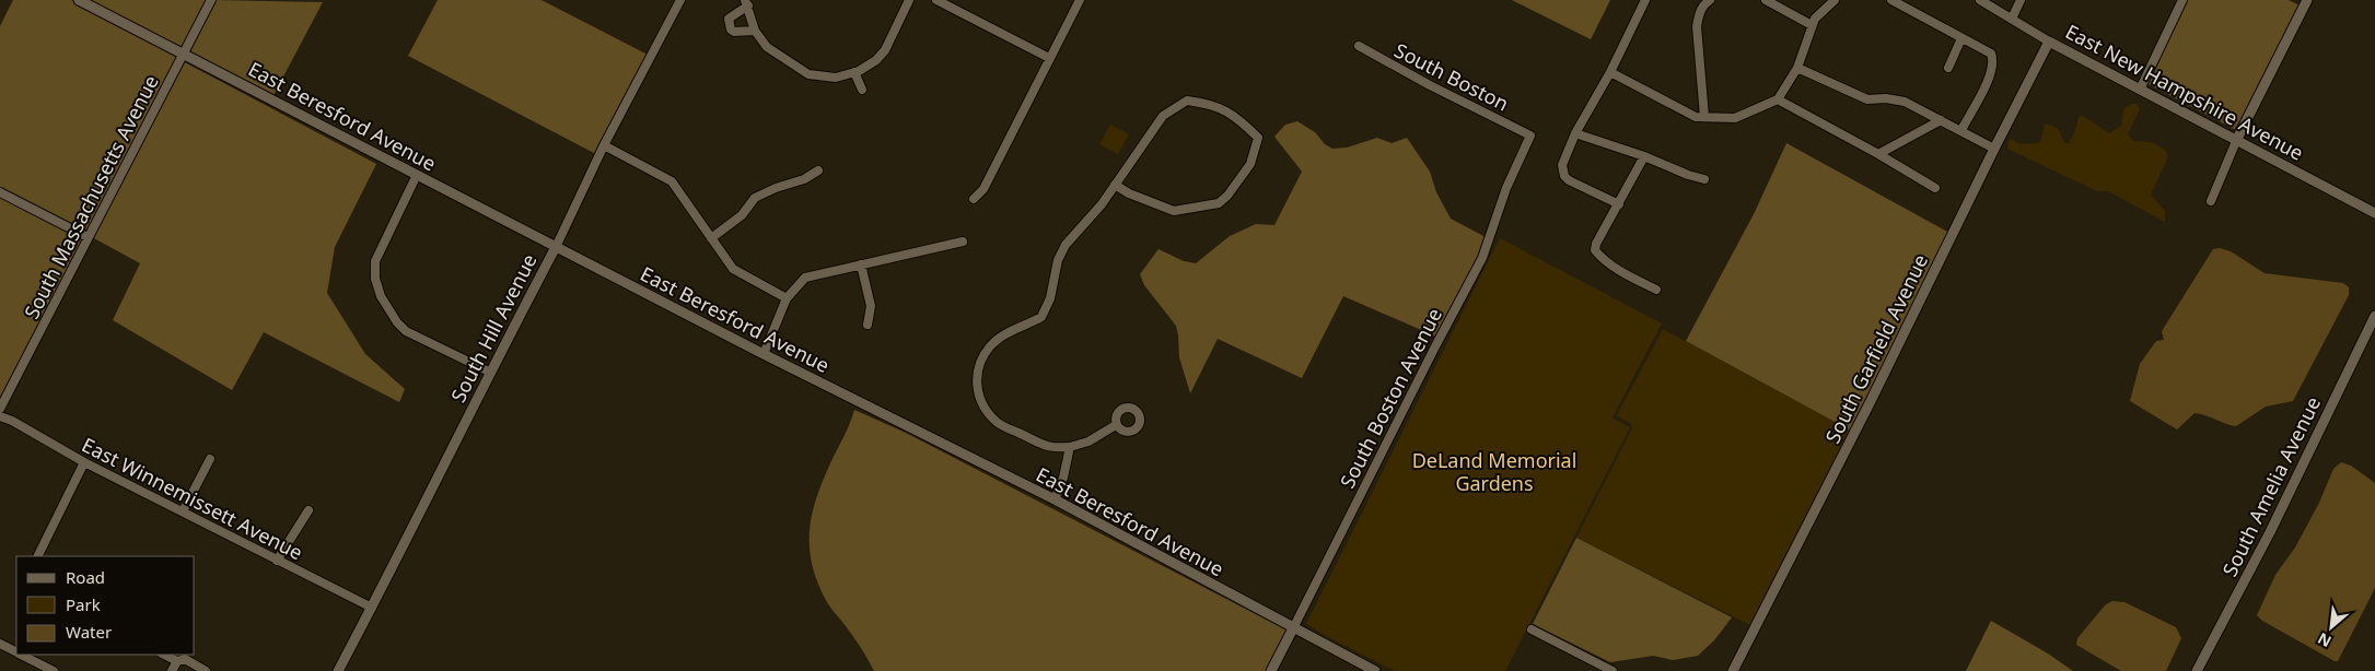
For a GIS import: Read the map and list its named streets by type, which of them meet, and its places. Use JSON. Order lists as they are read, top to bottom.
{
  "streets": {
    "street": [
      "South Boston",
      "East New Hampshire Avenue",
      "East Beresford Avenue",
      "South Massachusetts Avenue",
      "South Hill Avenue",
      "South Garfield Avenue",
      "South Boston Avenue",
      "South Amelia Avenue",
      "East Winnemissett Avenue"
    ]
  },
  "crossings": [
    ["South Boston", "South Boston Avenue"],
    ["East New Hampshire Avenue", "South Garfield Avenue"],
    ["East Beresford Avenue", "South Massachusetts Avenue"],
    ["East Beresford Avenue", "South Hill Avenue"],
    ["East Beresford Avenue", "South Boston Avenue"],
    ["South Hill Avenue", "East Winnemissett Avenue"]
  ],
  "parks": ["DeLand Memorial Gardens"],
  "legend": ["Road", "Park", "Water"],
  "north": "bottom left"
}
